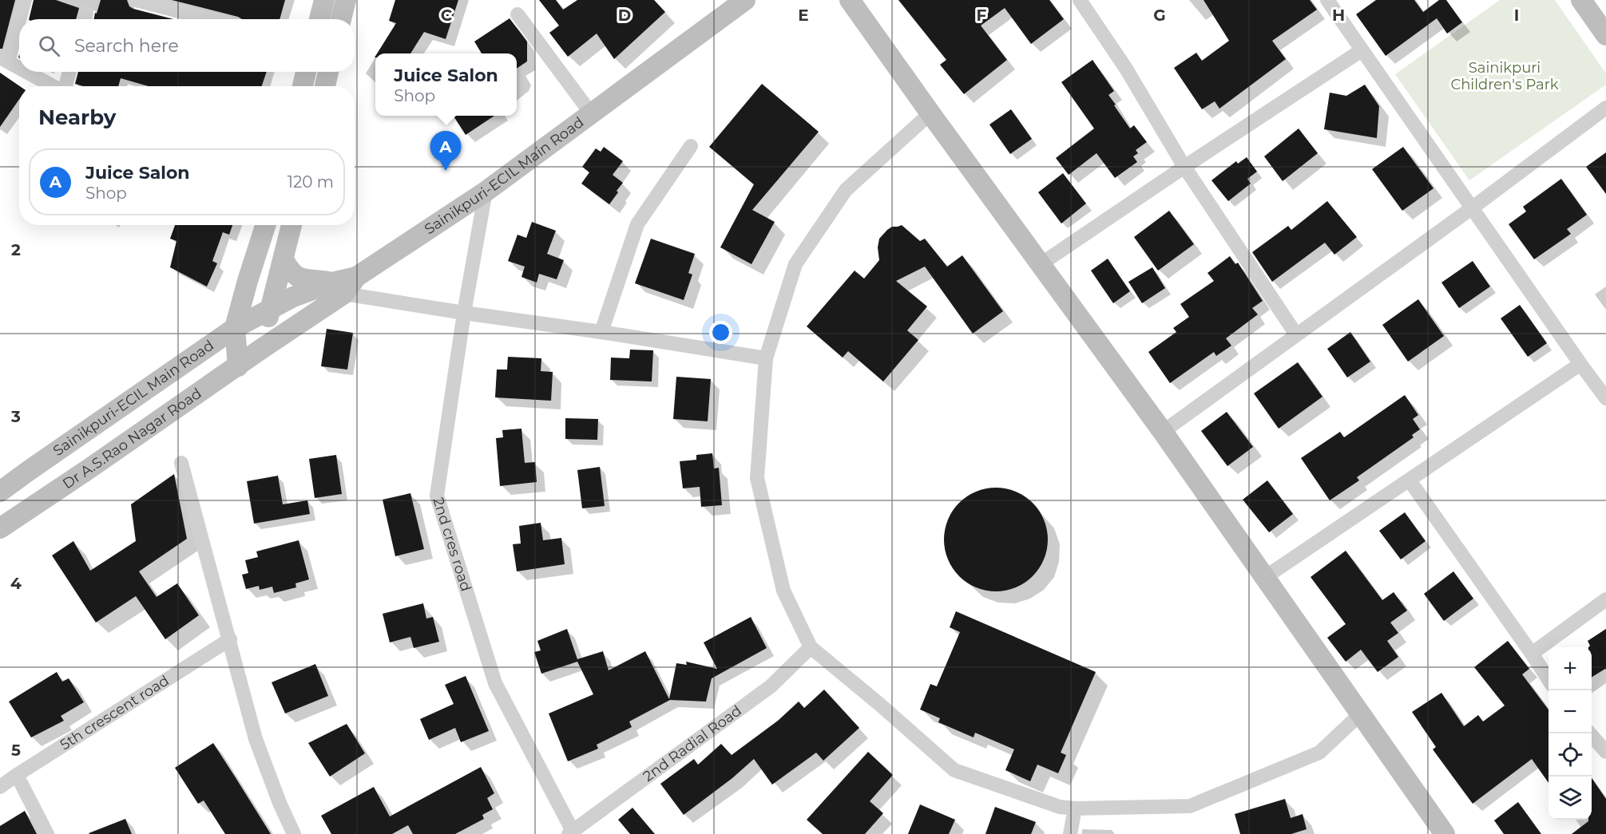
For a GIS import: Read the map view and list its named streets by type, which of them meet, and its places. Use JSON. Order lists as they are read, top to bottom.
{
  "streets": {
    "main road": ["Sainikpuri-ECIL Main Road", "Dr A.S.Rao Nagar Road"],
    "street": ["2nd cres road", "5th crescent road", "2nd Radial Road"]
  },
  "crossings": [
    ["Sainikpuri-ECIL Main Road", "Dr A.S.Rao Nagar Road"],
    ["Sainikpuri-ECIL Main Road", "2nd cres road"],
    ["2nd cres road", "2nd Radial Road"]
  ],
  "parks": ["Sainikpuri Children's Park"],
  "page": {
    "search": "Search here",
    "popup": ["Juice Salon", "Shop"],
    "heading": "Nearby",
    "pins": "A",
    "list": [
      {
        "mark": "A",
        "name": "Juice Salon",
        "note": "Shop",
        "value": "120 m"
      }
    ],
    "map_buttons": ["+", "−"]
  },
  "grid": {
    "columns": [
      "C",
      "D",
      "E",
      "F",
      "G",
      "H",
      "I"
    ],
    "rows": [
      "2",
      "3",
      "4",
      "5"
    ]
  }
}
